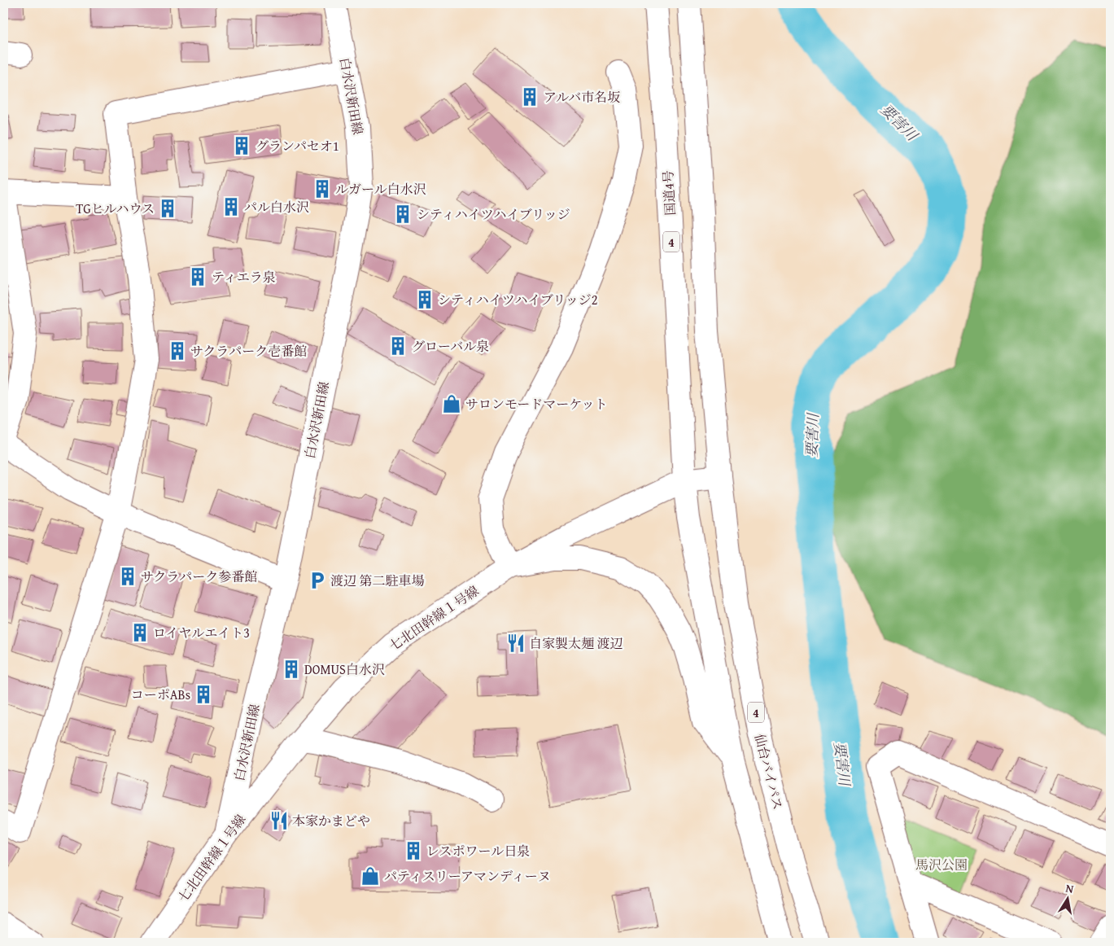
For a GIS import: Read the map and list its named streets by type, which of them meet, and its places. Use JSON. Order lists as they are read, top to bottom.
{
  "streets": {
    "main road": [
      "白水沢新田線",
      "国道4号",
      "4",
      "七北田幹線１号線",
      "仙台バイパス"
    ]
  },
  "crossings": [
    ["白水沢新田線", "七北田幹線１号線"],
    ["国道4号", "4"],
    ["国道4号", "七北田幹線１号線"],
    ["4", "七北田幹線１号線"],
    ["4", "仙台バイパス"],
    ["七北田幹線１号線", "仙台バイパス"]
  ],
  "water": ["要害川"],
  "parks": ["馬沢公園"],
  "places": {
    "building": [
      "アルバ市名坂",
      "グランパセオ1",
      "ルガール白水沢",
      "パル白水沢",
      "TGヒルハウス",
      "シティハイツハイブリッジ",
      "ティエラ泉",
      "シティハイツハイブリッジ2",
      "グローバル泉",
      "サクラパーク壱番館",
      "サクラパーク参番館",
      "ロイヤルエイト3",
      "DOMUS白水沢",
      "コーポABs",
      "レスポワール日泉"
    ],
    "shop": ["サロンモードマーケット", "パティスリーアマンディーヌ"],
    "parking": ["渡辺 第二駐車場"],
    "restaurant": ["自家製太麺 渡辺", "本家かまどや"]
  },
  "north": "top"
}
